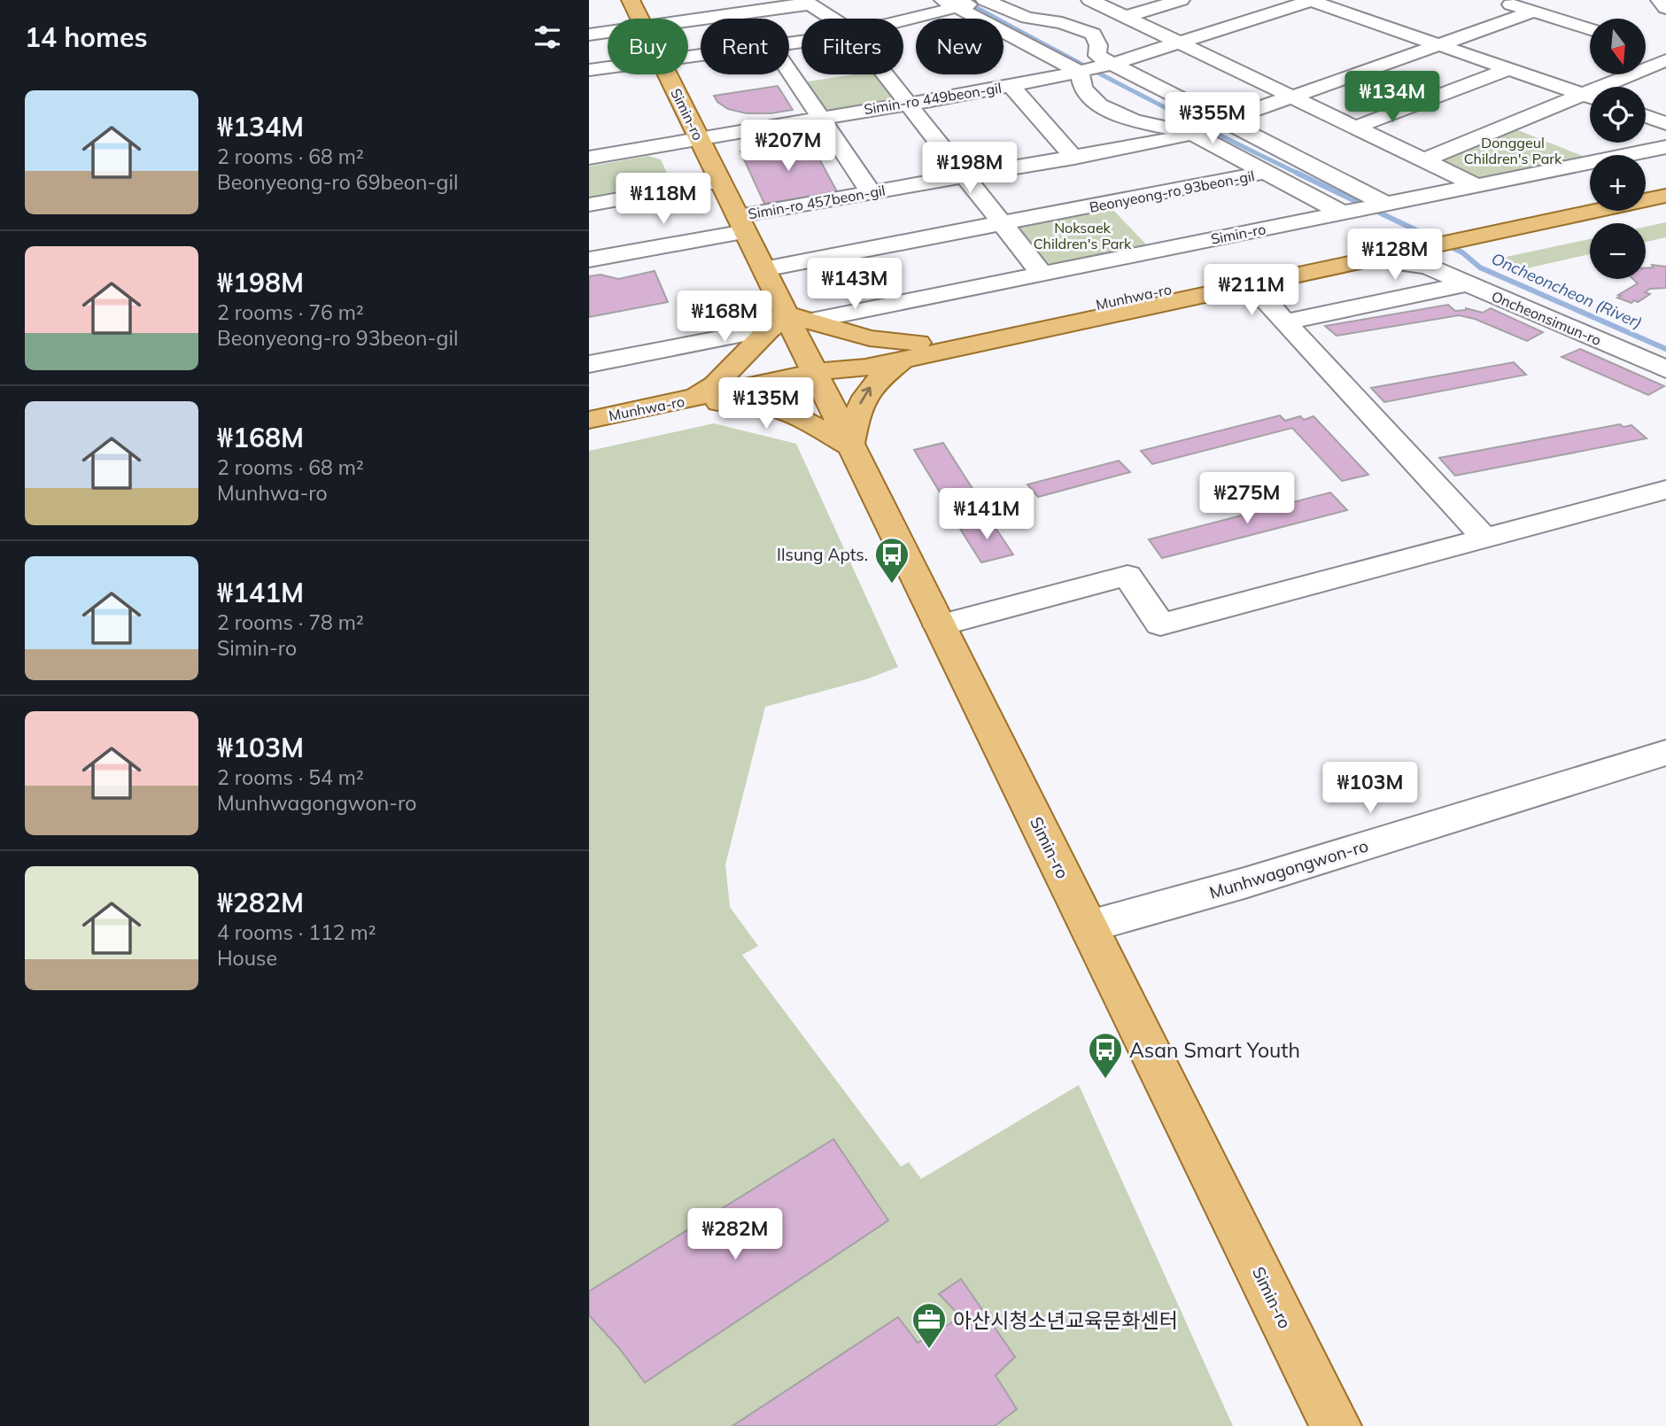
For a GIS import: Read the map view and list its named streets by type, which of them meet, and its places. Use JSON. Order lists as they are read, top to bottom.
{
  "streets": {
    "main road": ["Simin-ro", "Munhwa-ro"],
    "street": [
      "Simin-ro 449beon-gil",
      "Beonyeong-ro 93beon-gil",
      "Simin-ro 457beon-gil",
      "Oncheonsimun-ro",
      "Munhwagongwon-ro"
    ]
  },
  "crossings": [
    ["Simin-ro 449beon-gil", "Simin-ro"],
    ["Simin-ro 449beon-gil", "Simin-ro 457beon-gil"],
    ["Simin-ro", "Simin-ro 457beon-gil"],
    ["Simin-ro", "Munhwa-ro"],
    ["Simin-ro", "Munhwagongwon-ro"],
    ["Munhwa-ro", "Oncheonsimun-ro"]
  ],
  "water": ["Oncheoncheon (River)"],
  "parks": ["Donggeul Children's Park", "Noksaek Children's Park"],
  "places": {
    "bus stop": ["Ilsung Apts.", "Asan Smart Youth"],
    "office": ["아산시청소년교육문화센터"]
  },
  "north": "bottom",
  "page": {
    "heading": "14 homes",
    "map_buttons": ["+", "−"],
    "chip": [
      "Buy",
      "Rent",
      "Filters",
      "New"
    ],
    "price": [
      "₩134M",
      "₩355M",
      "₩207M",
      "₩198M",
      "₩118M",
      "₩128M",
      "₩143M",
      "₩211M",
      "₩168M",
      "₩135M",
      "₩275M",
      "₩141M",
      "₩103M",
      "₩282M"
    ],
    "list": [
      {
        "name": "₩134M",
        "note": "2 rooms · 68 m² · Beonyeong-ro 69beon-gil"
      },
      {
        "name": "₩198M",
        "note": "2 rooms · 76 m² · Beonyeong-ro 93beon-gil"
      },
      {
        "name": "₩168M",
        "note": "2 rooms · 68 m² · Munhwa-ro"
      },
      {
        "name": "₩141M",
        "note": "2 rooms · 78 m² · Simin-ro"
      },
      {
        "name": "₩103M",
        "note": "2 rooms · 54 m² · Munhwagongwon-ro"
      },
      {
        "name": "₩282M",
        "note": "4 rooms · 112 m² · House"
      }
    ]
  }
}
